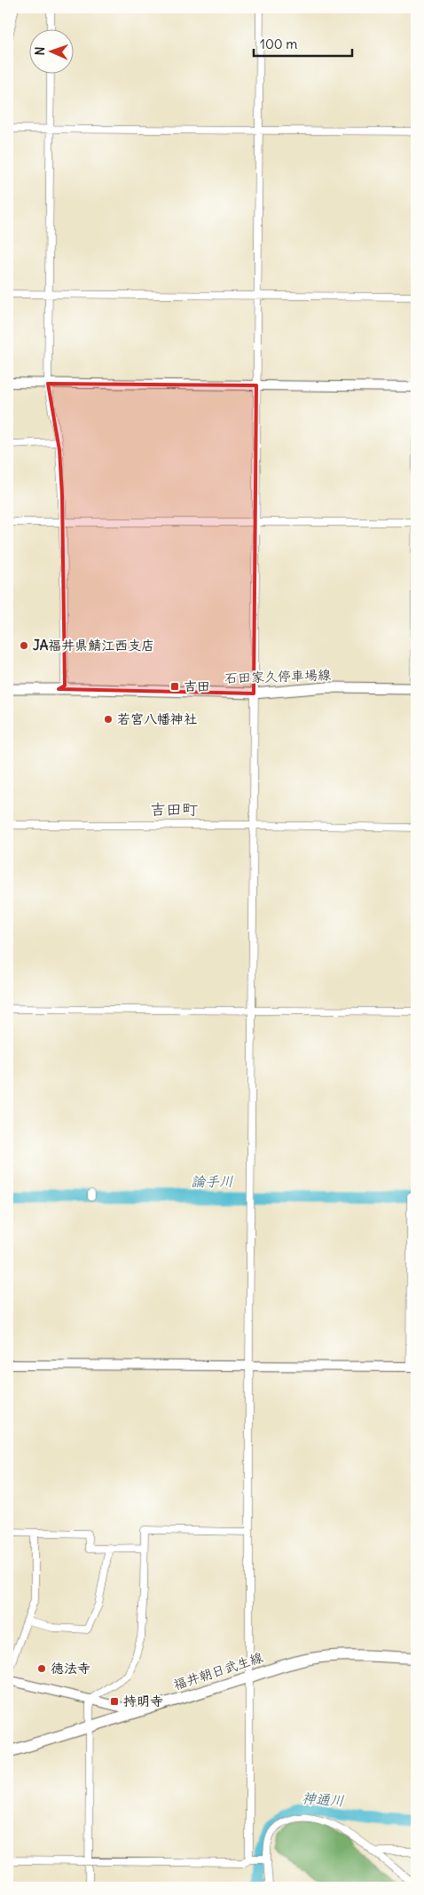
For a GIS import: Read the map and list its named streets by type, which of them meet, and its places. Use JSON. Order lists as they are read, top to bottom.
{
  "streets": {
    "main road": ["石田家久停車場線", "福井朝日武生線"]
  },
  "districts": ["吉田町"],
  "water": ["論手川", "神通川"],
  "places": {
    "other": ["JA福井県鯖江西支店", "若宮八幡神社", "徳法寺"],
    "transit": ["吉田", "持明寺"]
  },
  "scale_bar": "100 m",
  "north": "left"
}
